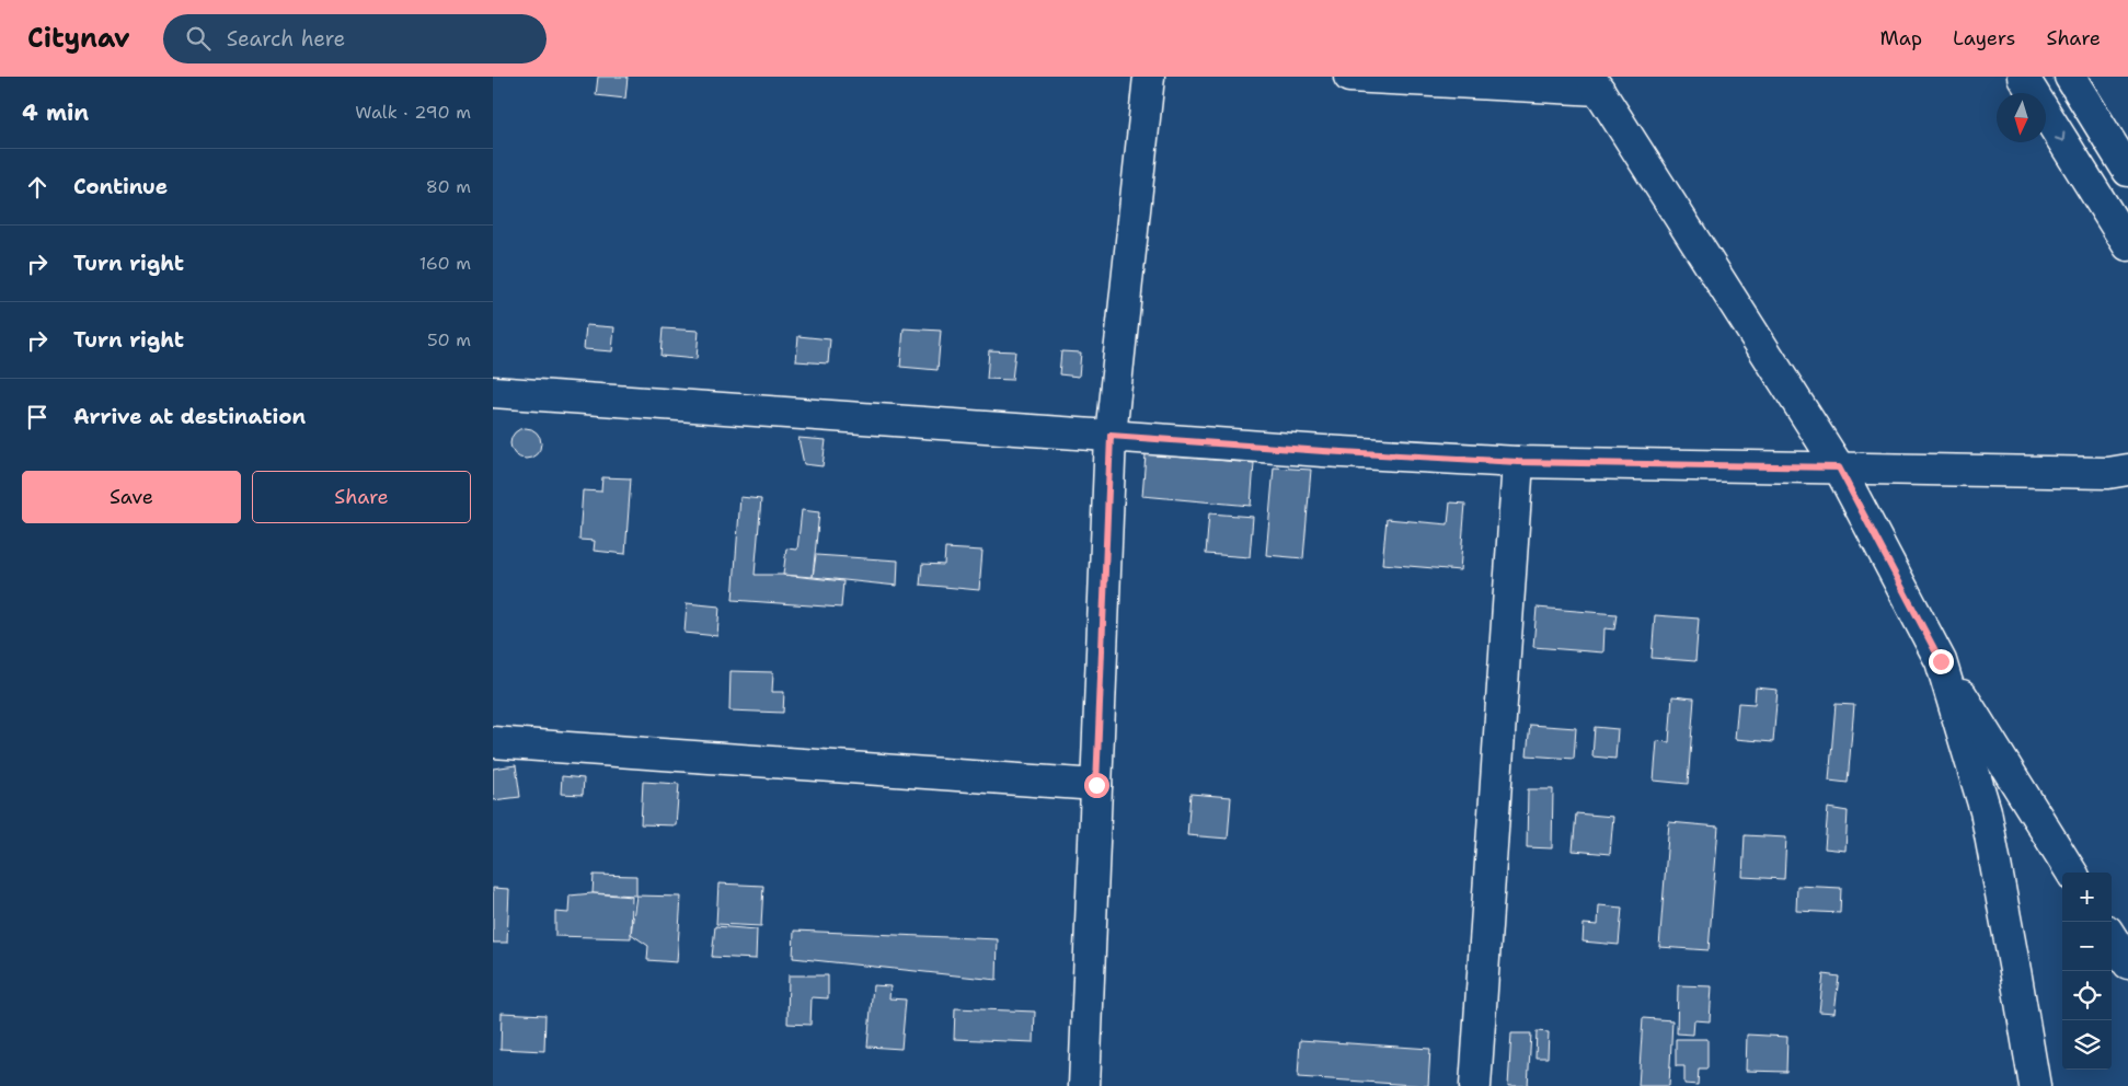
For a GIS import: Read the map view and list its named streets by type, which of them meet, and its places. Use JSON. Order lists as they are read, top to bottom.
{
  "north": "bottom",
  "page": {
    "header": "Citynav",
    "search": "Search here",
    "nav": ["Map", "Layers", "Share"],
    "heading": ["4 min", "Walk · 290 m"],
    "list": [
      ["Continue", "80 m"],
      ["Turn right", "160 m"],
      ["Turn right", "50 m"],
      "Arrive at destination"
    ],
    "buttons": ["Save", "Share"],
    "map_buttons": ["+", "−"]
  }
}
